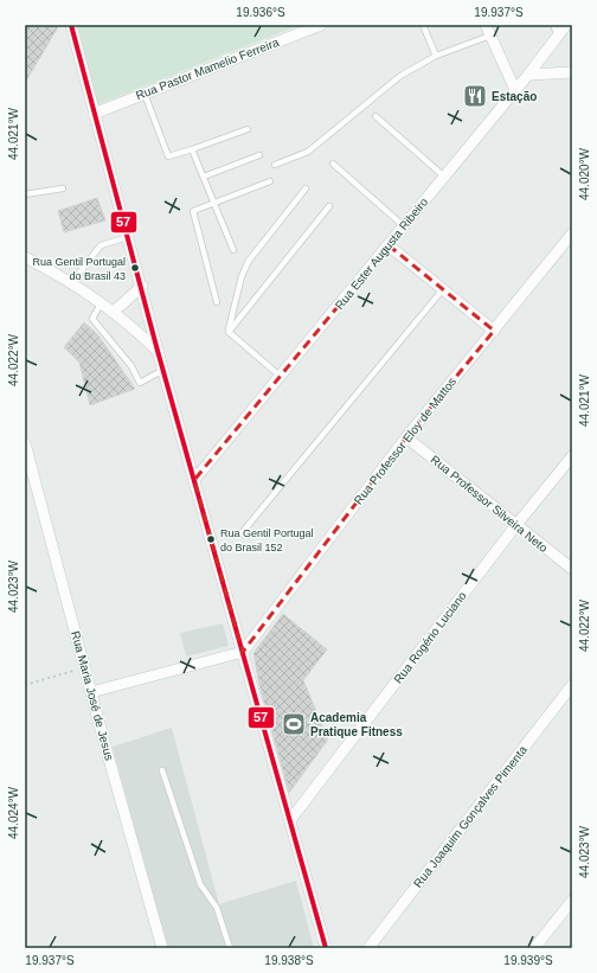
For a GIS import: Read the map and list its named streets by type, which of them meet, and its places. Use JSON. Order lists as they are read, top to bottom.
{
  "streets": {
    "street": [
      "Rua Pastor Mamelio Ferreira",
      "Rua Ester Augusta Ribeiro",
      "Rua Professor Eloy de Mattos",
      "Rua Professor Silveira Neto",
      "Rua Rogério Luciano",
      "Rua Maria José de Jesus",
      "Rua Joaquim Gonçalves Pimenta"
    ]
  },
  "crossings": [
    ["Rua Professor Eloy de Mattos", "Rua Professor Silveira Neto"],
    ["Rua Professor Silveira Neto", "Rua Rogério Luciano"]
  ],
  "places": {
    "restaurant": ["Estação"],
    "other": ["Rua Gentil Portugal do Brasil 43", "Rua Gentil Portugal do Brasil 152"],
    "sports": ["Academia Pratique Fitness"]
  },
  "lines": ["transit line 57"],
  "coordinates": [
    "19.936°S",
    "19.937°S",
    "44.021°W",
    "44.020°W",
    "44.022°W",
    "44.023°W",
    "44.024°W",
    "19.938°S",
    "19.939°S"
  ]
}
